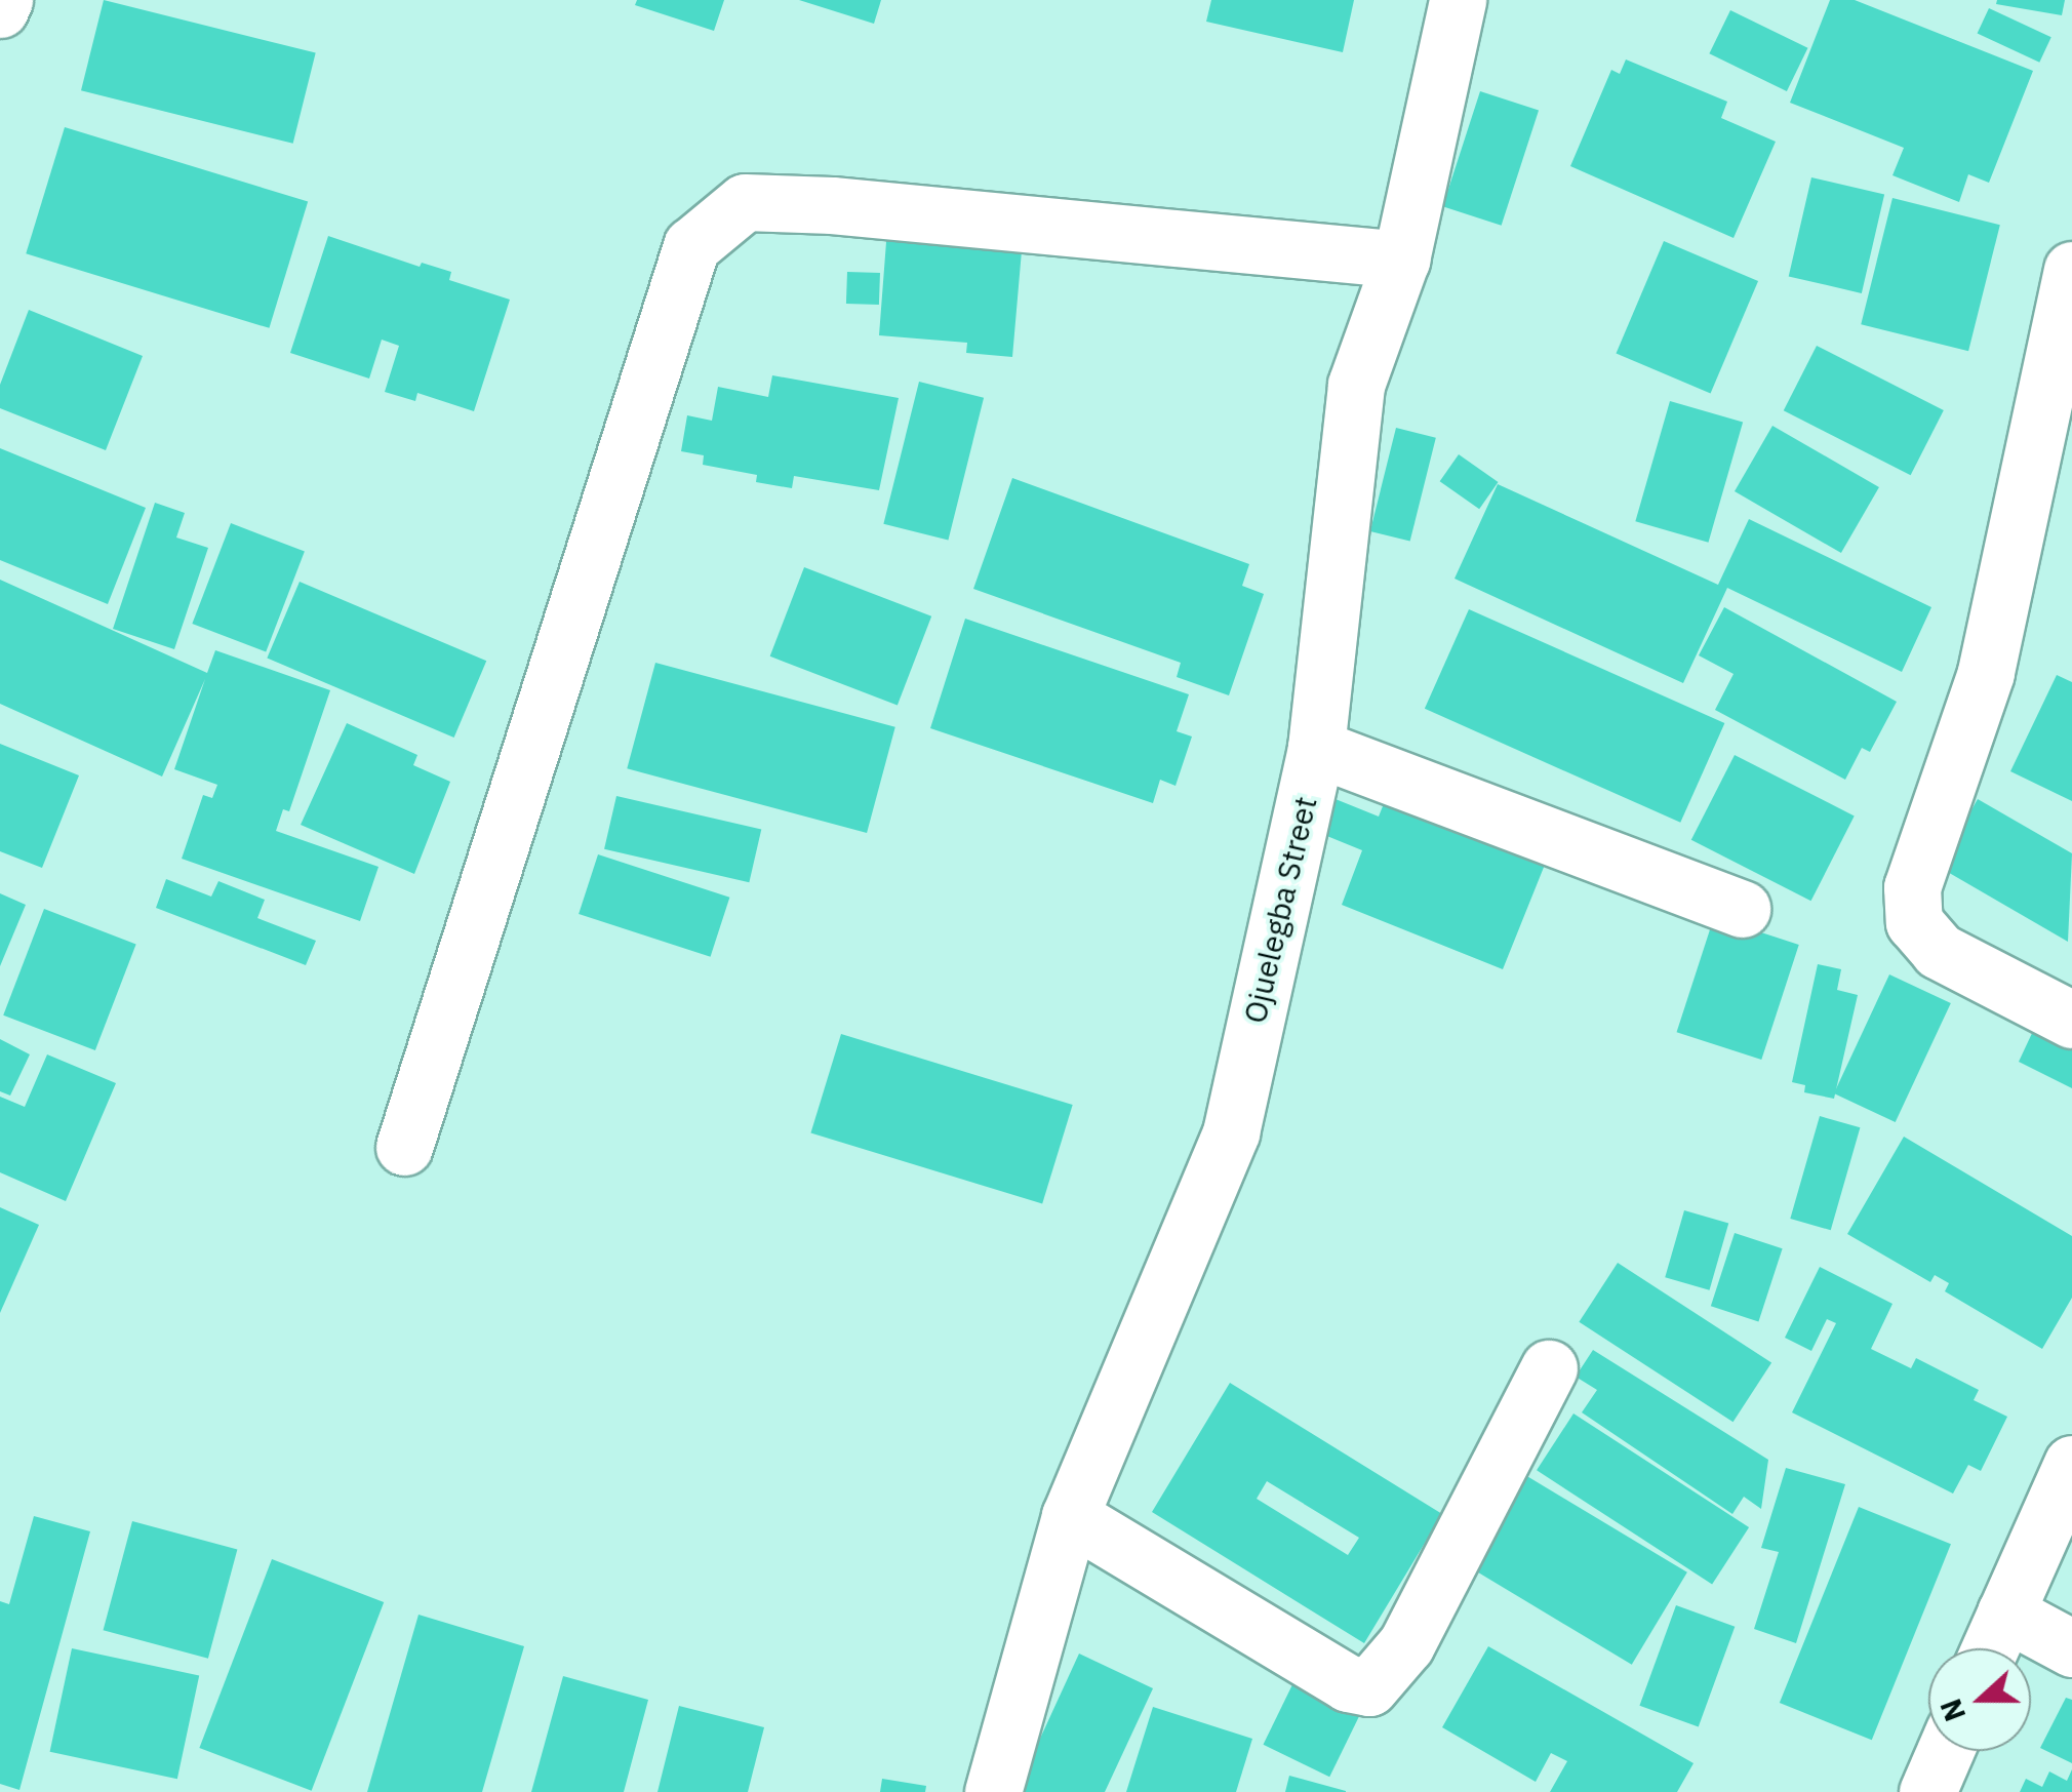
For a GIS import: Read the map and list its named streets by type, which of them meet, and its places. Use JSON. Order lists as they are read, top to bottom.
{
  "streets": {
    "street": ["Ojuelegba Street"]
  },
  "north": "left"
}
